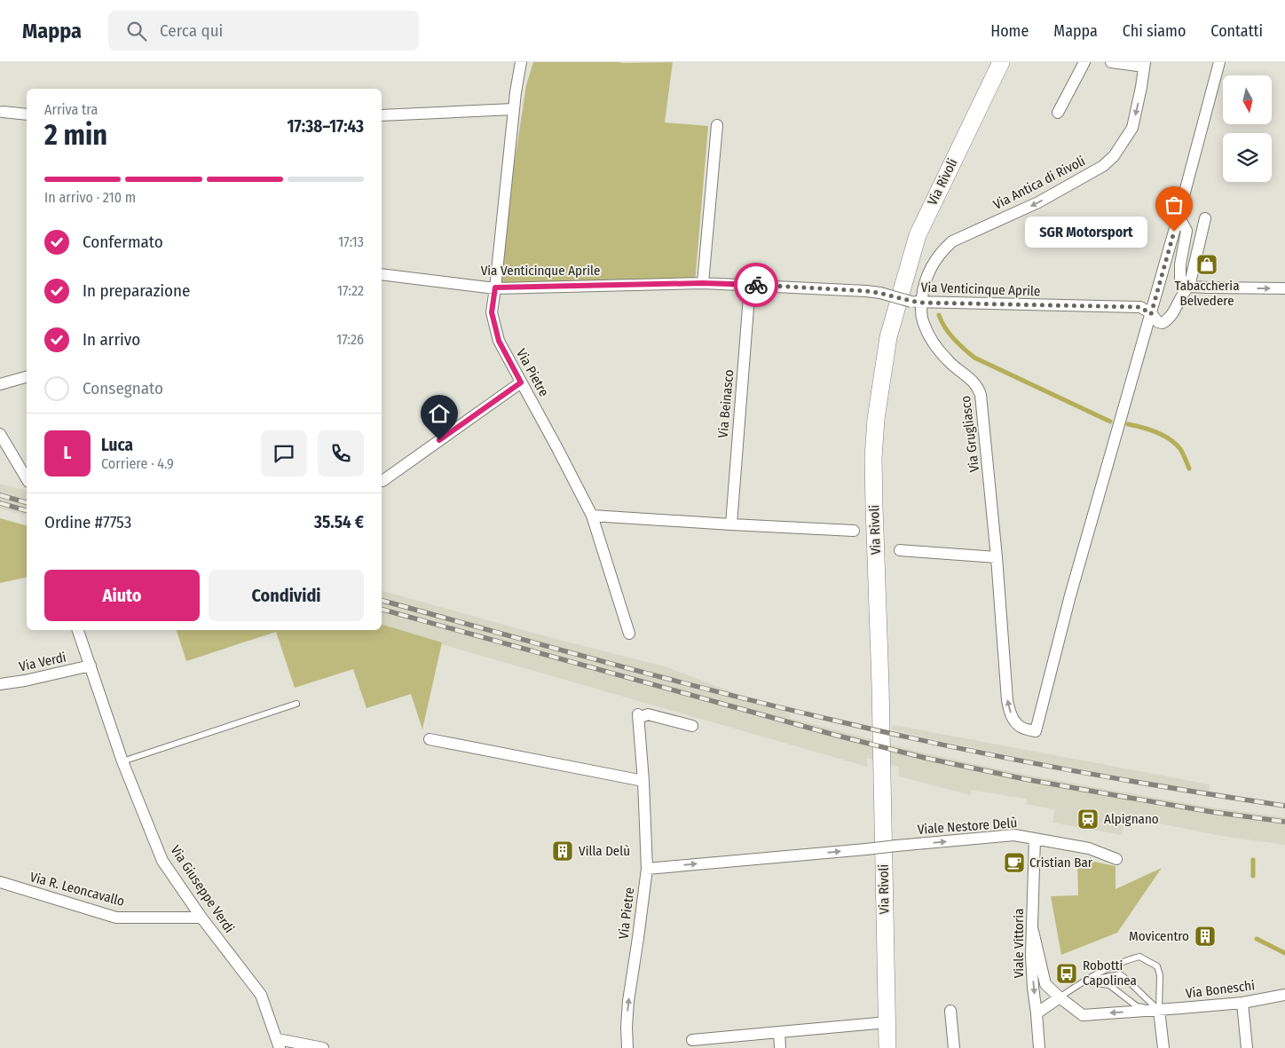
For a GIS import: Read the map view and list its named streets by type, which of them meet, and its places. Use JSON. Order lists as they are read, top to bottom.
{
  "streets": {
    "street": [
      "Via Rivoli",
      "Via Antica di Rivoli",
      "Via Venticinque Aprile",
      "Via Pietre",
      "Via Beinasco",
      "Via Grugliasco",
      "Via Verdi",
      "Viale Nestore Delù",
      "Via R. Leoncavallo",
      "Via Giuseppe Verdi",
      "Viale Vittoria",
      "Via Boneschi"
    ]
  },
  "crossings": [
    ["Via Antica di Rivoli", "Via Venticinque Aprile"],
    ["Via Antica di Rivoli", "Via Grugliasco"],
    ["Via Venticinque Aprile", "Via Pietre"],
    ["Via Venticinque Aprile", "Via Beinasco"],
    ["Via Venticinque Aprile", "Via Grugliasco"],
    ["Via Pietre", "Viale Nestore Delù"],
    ["Via Verdi", "Via Giuseppe Verdi"],
    ["Viale Nestore Delù", "Viale Vittoria"],
    ["Via R. Leoncavallo", "Via Giuseppe Verdi"],
    ["Viale Vittoria", "Via Boneschi"]
  ],
  "one_way": ["Via Antica di Rivoli", "Viale Nestore Delù", "Viale Vittoria"],
  "places": {
    "other": ["SGR Motorsport"],
    "shop": ["Tabaccheria Belvedere"],
    "station": ["Alpignano"],
    "building": ["Villa Delù", "Movicentro"],
    "cafe": ["Cristian Bar"],
    "bus stop": ["Robotti Capolinea"]
  },
  "north": "bottom",
  "page": {
    "header": "Mappa",
    "search": "Cerca qui",
    "nav": [
      "Home",
      "Mappa",
      "Chi siamo",
      "Contatti"
    ],
    "heading": ["2 min", "Arriva tra", "17:38–17:43"],
    "panel": [
      "Luca",
      "Corriere · 4.9",
      "Ordine #7753",
      "35.54 €"
    ],
    "bar": "In arrivo · 210 m",
    "bubble": "SGR Motorsport",
    "list": [
      ["Confermato", "17:13"],
      ["In preparazione", "17:22"],
      ["In arrivo", "17:26"],
      "Consegnato"
    ],
    "round": "L",
    "buttons": ["Aiuto", "Condividi"]
  }
}
